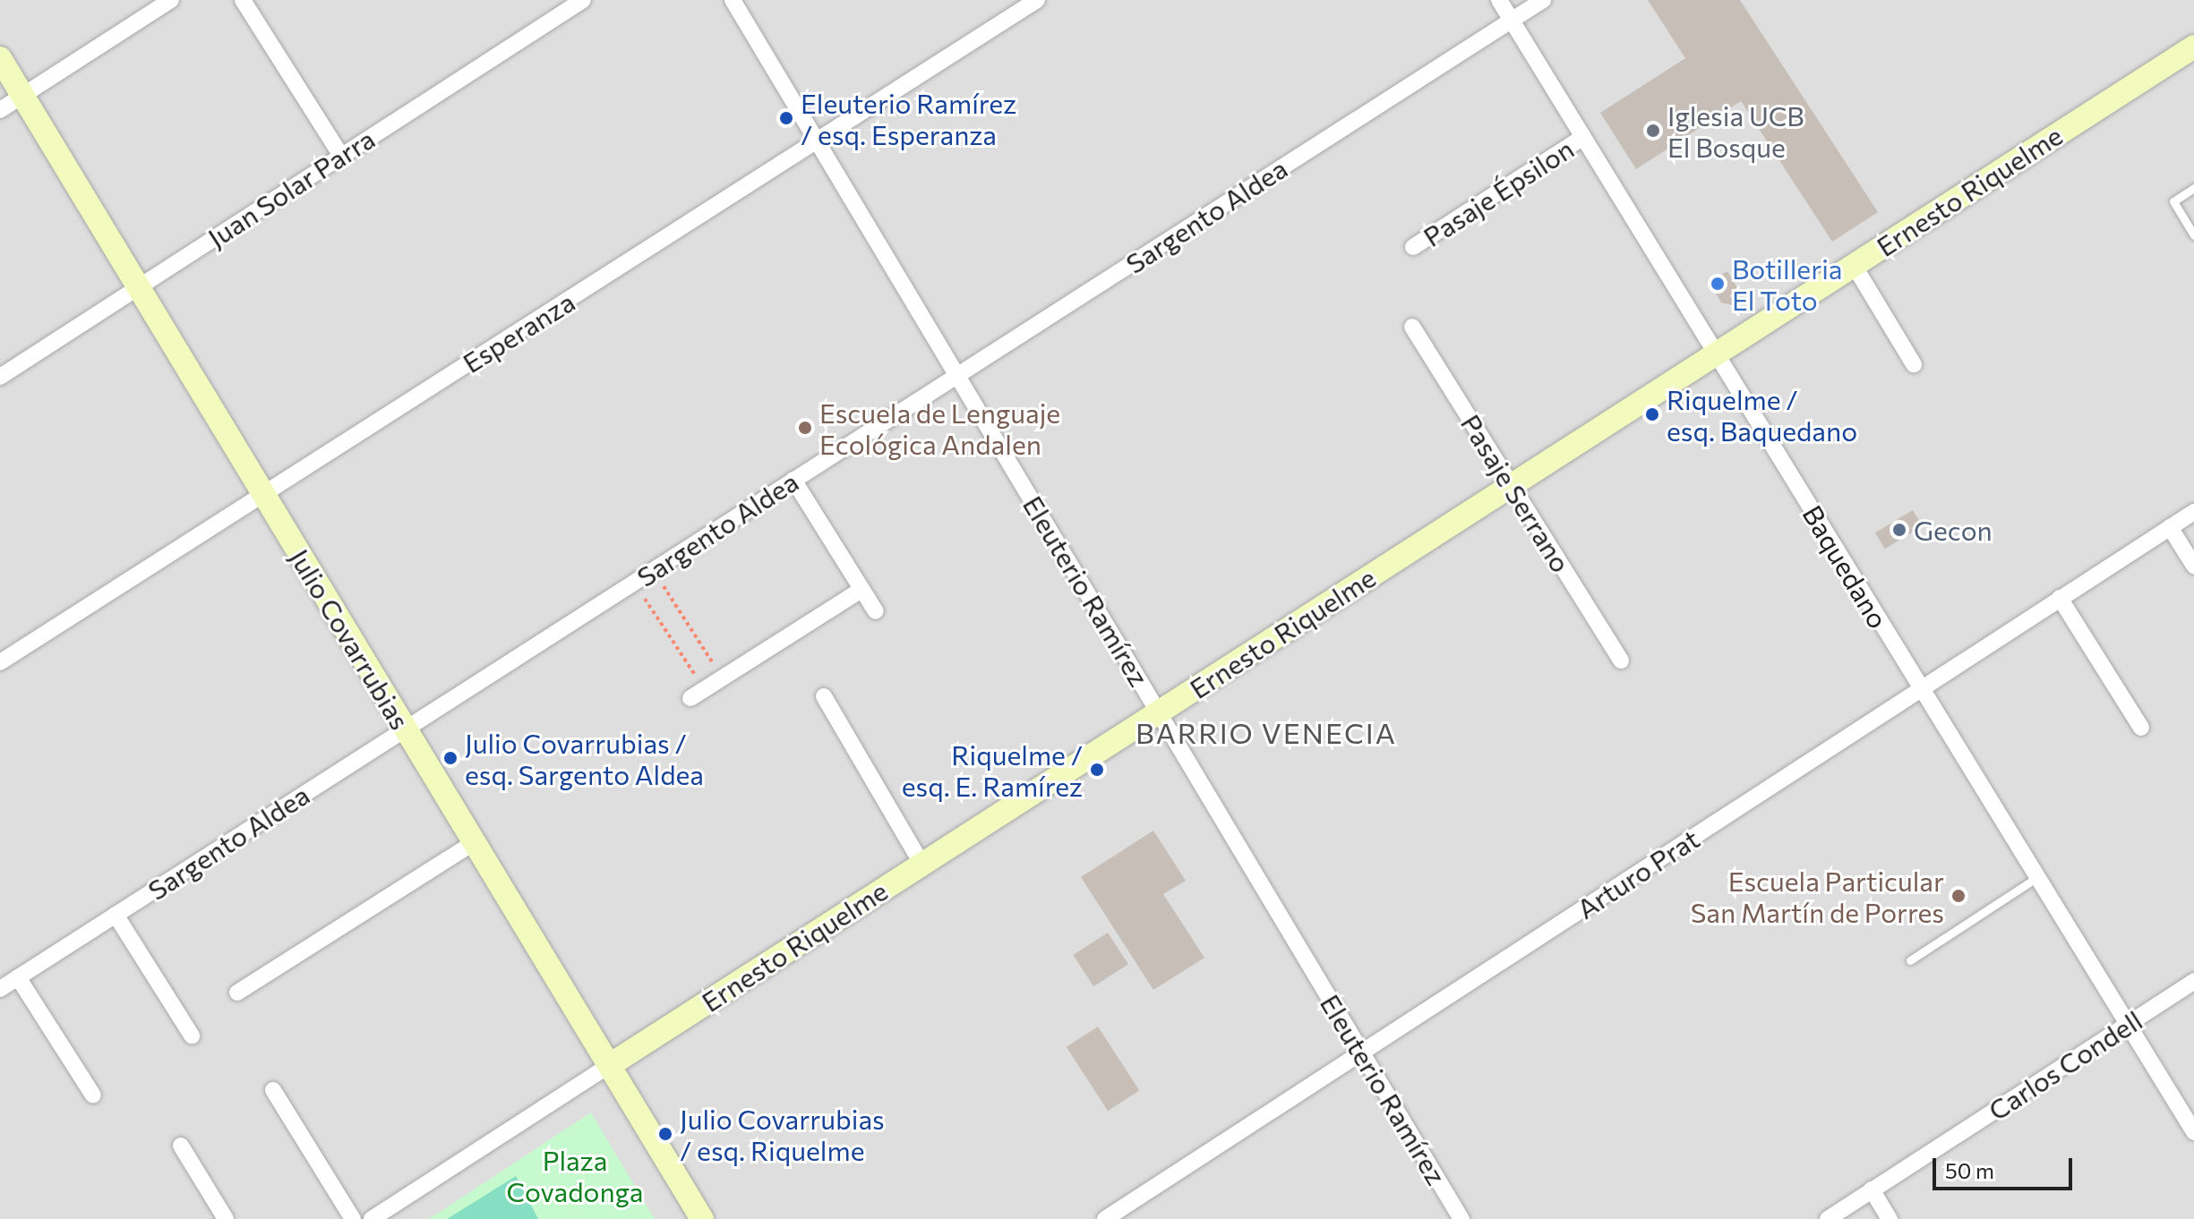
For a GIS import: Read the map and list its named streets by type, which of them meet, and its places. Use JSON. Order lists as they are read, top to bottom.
{
  "streets": {
    "street": [
      "Juan Solar Parra",
      "Ernesto Riquelme",
      "Pasaje Épsilon",
      "Sargento Aldea",
      "Esperanza",
      "Pasaje Serrano",
      "Baquedano",
      "Eleuterio Ramírez",
      "Julio Covarrubias",
      "Arturo Prat",
      "Carlos Condell"
    ]
  },
  "crossings": [
    ["Juan Solar Parra", "Julio Covarrubias"],
    ["Ernesto Riquelme", "Pasaje Serrano"],
    ["Ernesto Riquelme", "Baquedano"],
    ["Ernesto Riquelme", "Eleuterio Ramírez"],
    ["Ernesto Riquelme", "Julio Covarrubias"],
    ["Pasaje Épsilon", "Baquedano"],
    ["Sargento Aldea", "Baquedano"],
    ["Sargento Aldea", "Eleuterio Ramírez"],
    ["Sargento Aldea", "Julio Covarrubias"],
    ["Esperanza", "Eleuterio Ramírez"],
    ["Esperanza", "Julio Covarrubias"],
    ["Baquedano", "Arturo Prat"],
    ["Baquedano", "Carlos Condell"],
    ["Eleuterio Ramírez", "Arturo Prat"]
  ],
  "districts": ["BARRIO VENECIA"],
  "parks": ["Plaza Covadonga"],
  "places": [
    "Eleuterio Ramírez / esq. Esperanza",
    "Iglesia UCB El Bosque",
    "Botilleria El Toto",
    "Riquelme / esq. Baquedano",
    "Escuela de Lenguaje Ecológica Andalen",
    "Gecon",
    "Julio Covarrubias / esq. Sargento Aldea",
    "Riquelme / esq. E. Ramírez",
    "Escuela Particular San Martín de Porres",
    "Julio Covarrubias / esq. Riquelme"
  ],
  "scale_bar": "50 m"
}
